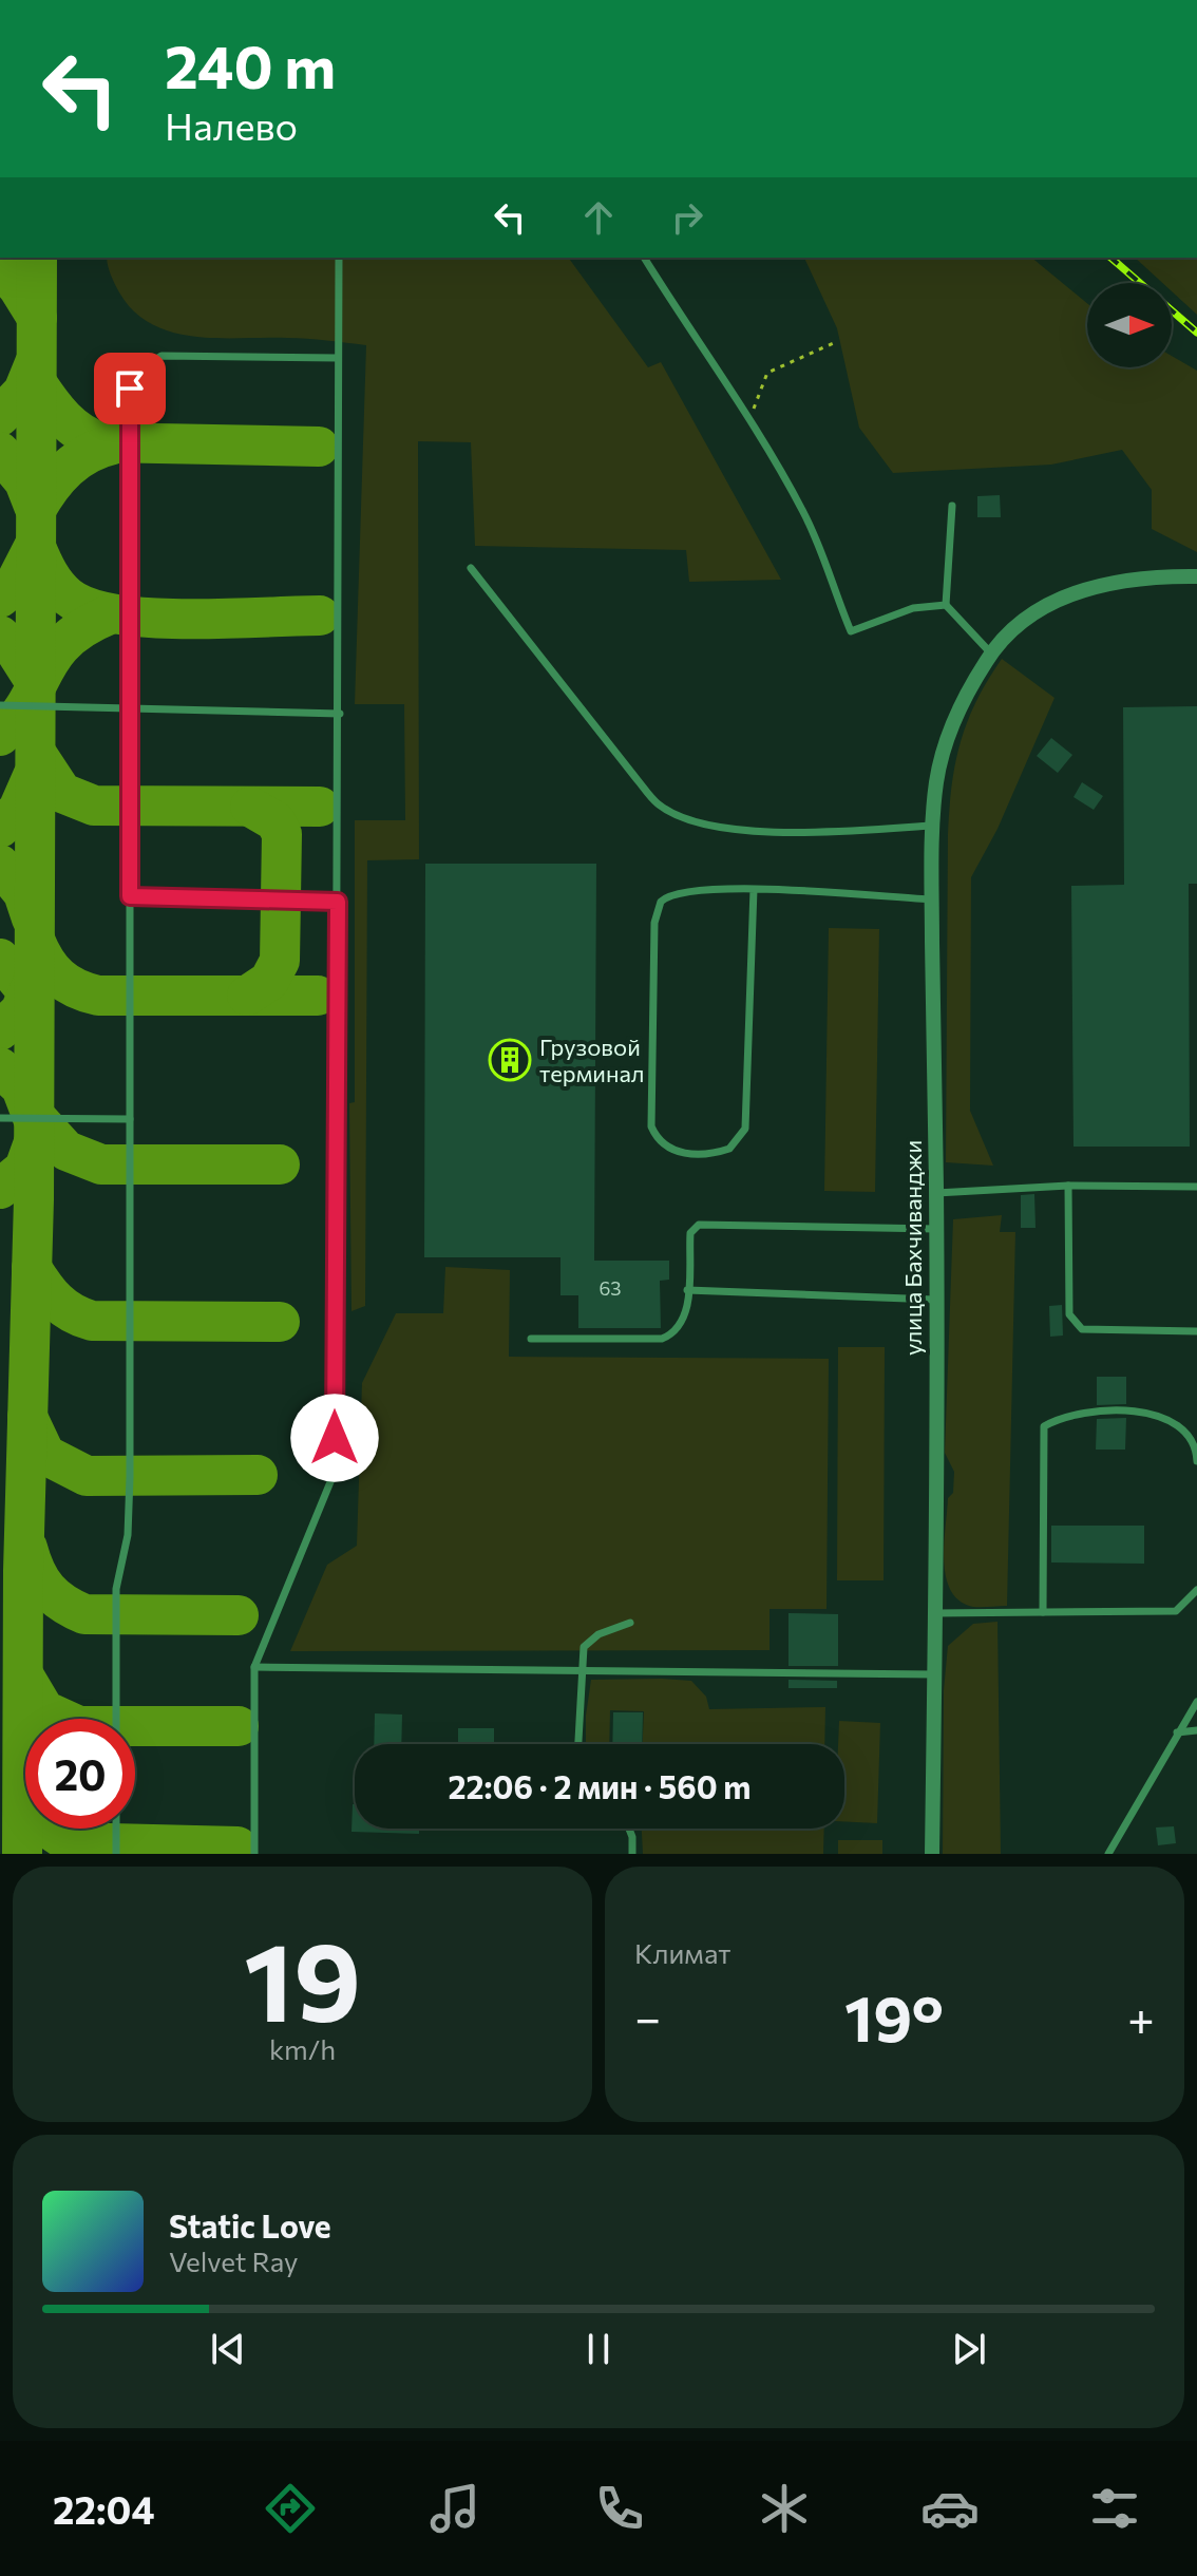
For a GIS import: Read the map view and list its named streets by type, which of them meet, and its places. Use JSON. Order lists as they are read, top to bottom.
{
  "streets": {
    "street": ["улица Бахчиванджи"]
  },
  "places": {
    "building": ["Грузовой терминал"]
  },
  "house_numbers": ["63"],
  "north": "right",
  "page": {
    "turn": ["240 m", "Налево"],
    "limit": "20",
    "trip": "22:06 · 2 мин · 560 m",
    "tile": [
      ["19", "km/h"],
      "Климат"
    ],
    "heat": ["−", "19°", "+"],
    "song": ["Static Love", "Velvet Ray"],
    "tabs": "22:04"
  }
}
